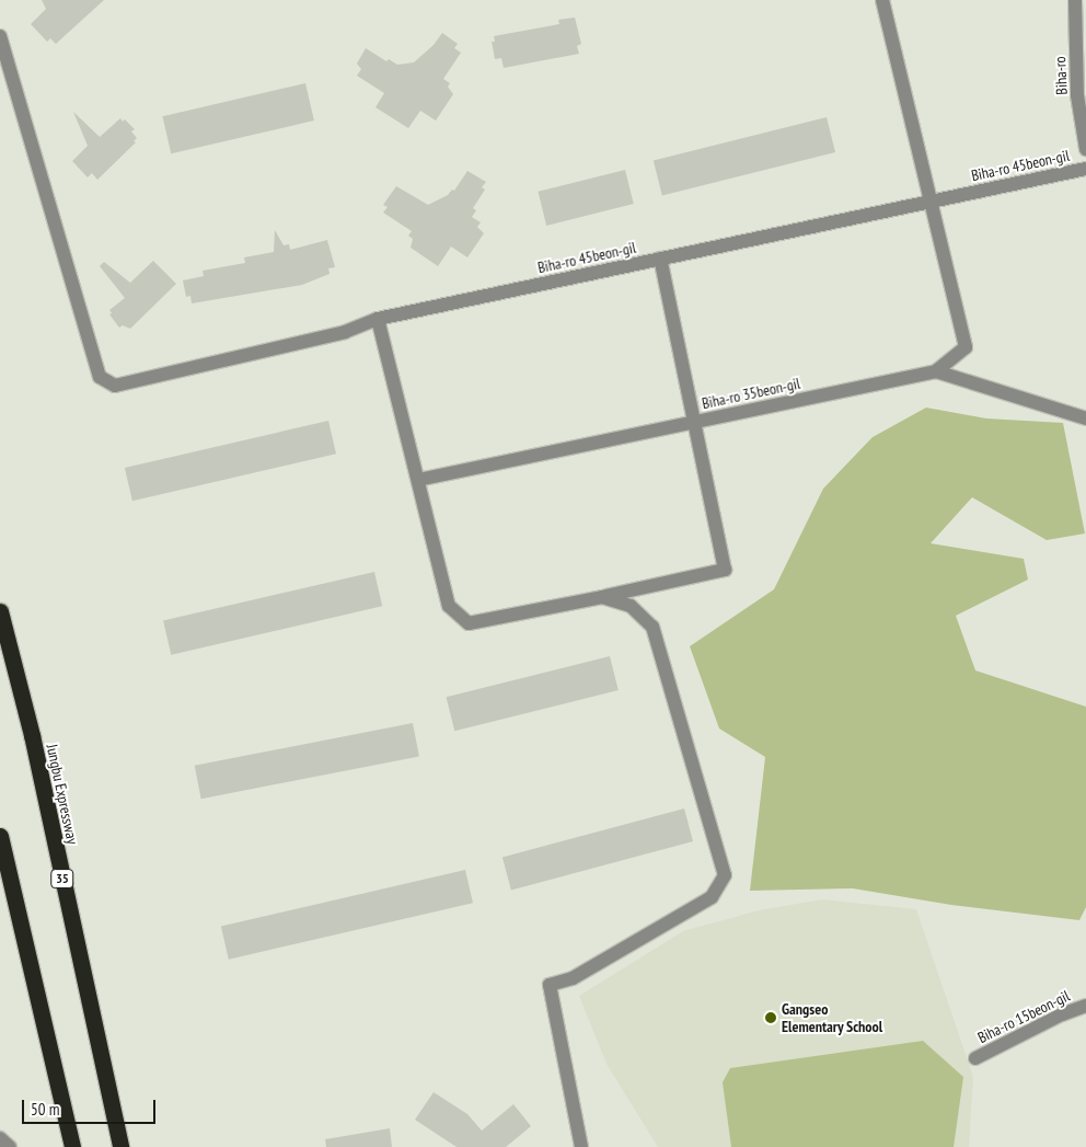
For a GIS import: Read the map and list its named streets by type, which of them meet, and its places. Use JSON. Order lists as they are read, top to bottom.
{
  "streets": {
    "highway": ["Jungbu Expressway", "35"],
    "street": [
      "Biha-ro",
      "Biha-ro 45beon-gil",
      "Biha-ro 35beon-gil",
      "Biha-ro 15beon-gil"
    ]
  },
  "places": ["Gangseo Elementary School"],
  "scale_bar": "50 m"
}
